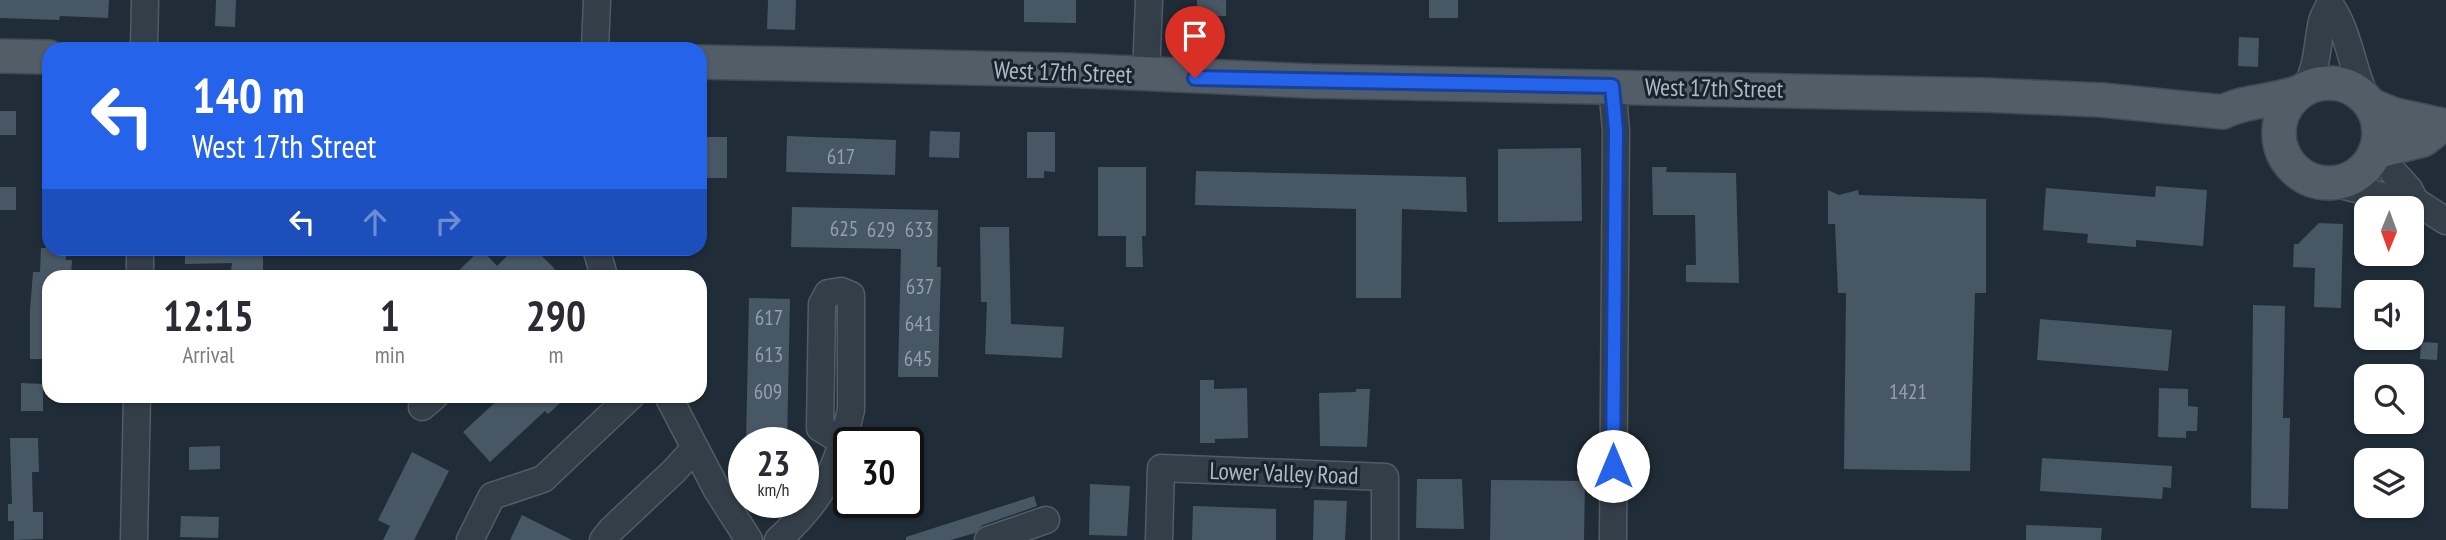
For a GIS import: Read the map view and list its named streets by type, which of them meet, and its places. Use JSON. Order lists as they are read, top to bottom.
{
  "streets": {
    "main road": ["West 17th Street"],
    "street": ["Lower Valley Road"]
  },
  "house_numbers": [
    "617",
    "625",
    "629",
    "633",
    "637",
    "617",
    "641",
    "613",
    "645",
    "609",
    "1421"
  ],
  "north": "bottom",
  "page": {
    "turn": ["140 m", "West 17th Street"],
    "eta": [
      "12:15",
      "Arrival",
      "1",
      "min",
      "290",
      "m"
    ],
    "speed": "23 km/h",
    "limit": "30"
  }
}
